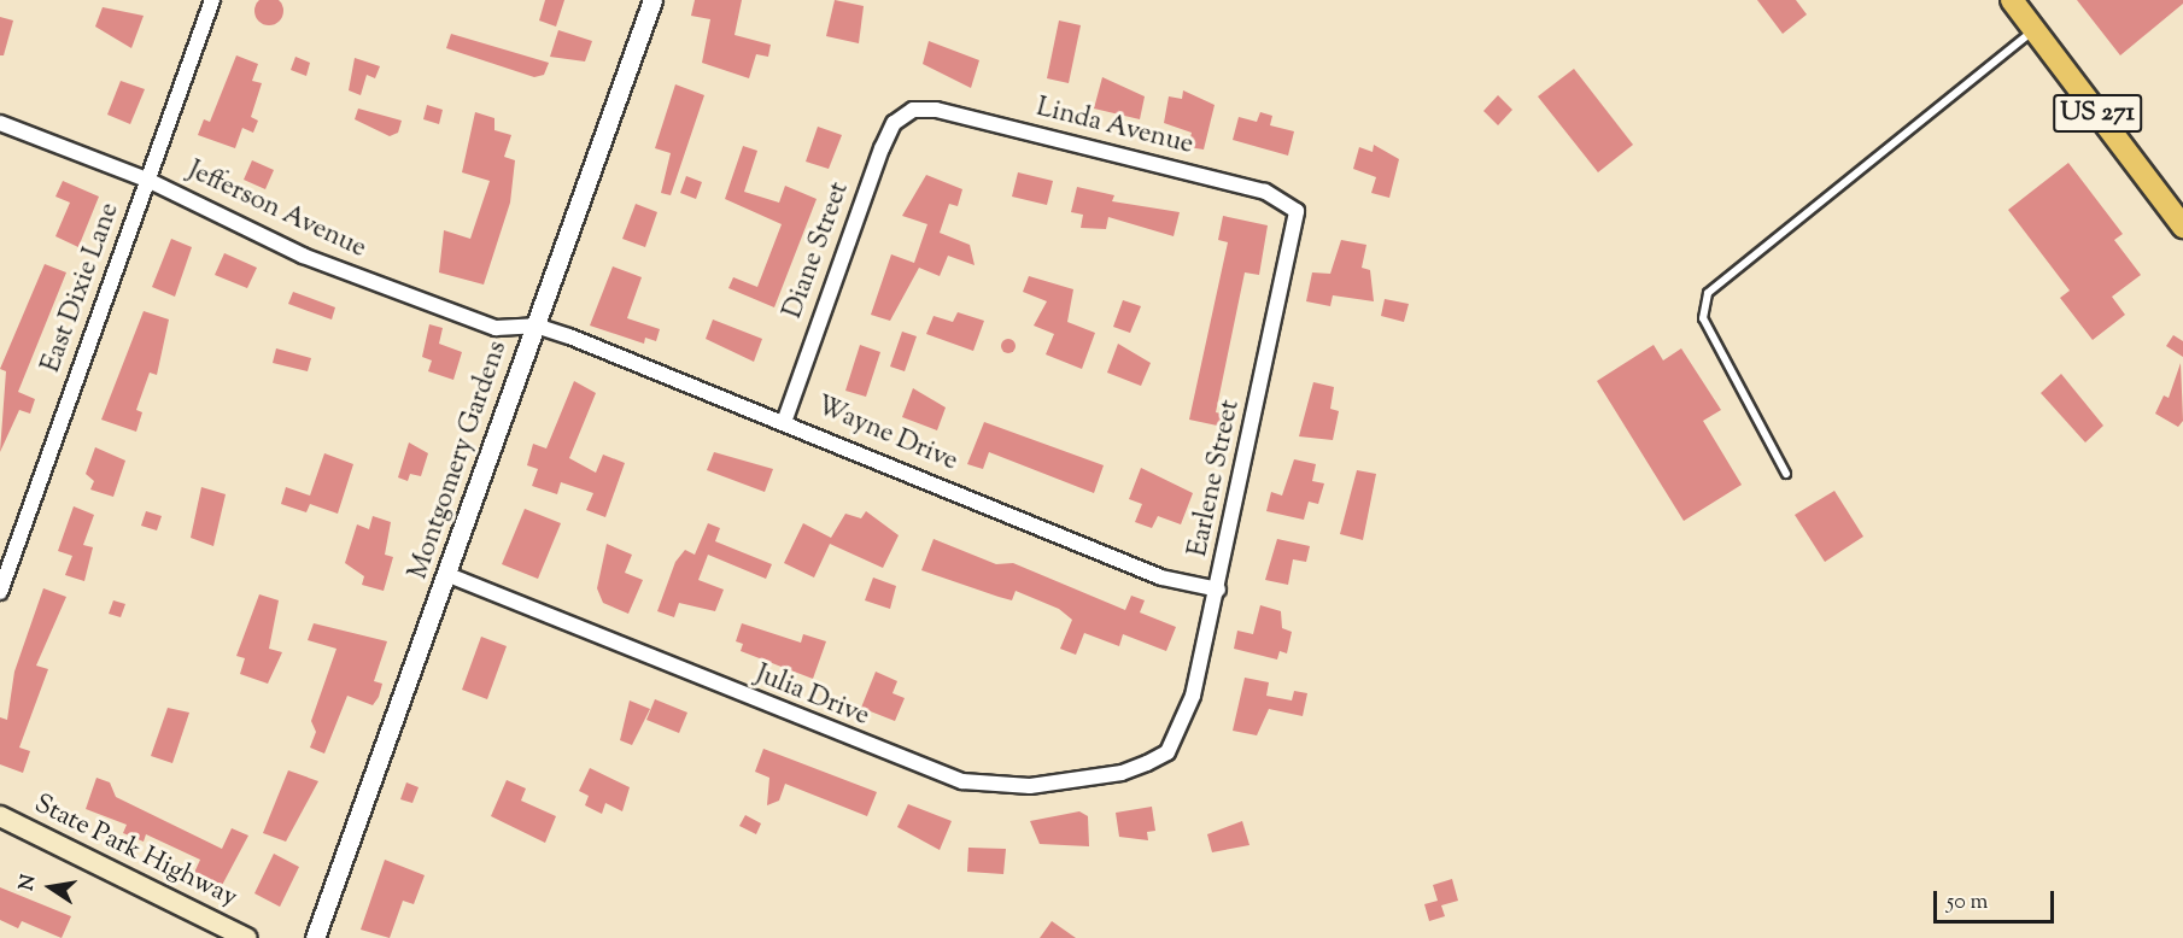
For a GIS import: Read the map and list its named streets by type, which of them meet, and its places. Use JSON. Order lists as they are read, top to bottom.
{
  "streets": {
    "main road": ["US 271", "State Park Highway"],
    "street": [
      "Linda Avenue",
      "Jefferson Avenue",
      "Diane Street",
      "East Dixie Lane",
      "Wayne Drive",
      "Montgomery Gardens",
      "Earlene Street",
      "Julia Drive"
    ]
  },
  "crossings": [
    ["Linda Avenue", "Diane Street"],
    ["Linda Avenue", "Earlene Street"],
    ["Jefferson Avenue", "East Dixie Lane"],
    ["Jefferson Avenue", "Wayne Drive"],
    ["Jefferson Avenue", "Montgomery Gardens"],
    ["Diane Street", "Wayne Drive"],
    ["Wayne Drive", "Montgomery Gardens"],
    ["Wayne Drive", "Earlene Street"],
    ["Montgomery Gardens", "Julia Drive"],
    ["Earlene Street", "Julia Drive"]
  ],
  "scale_bar": "50 m",
  "north": "left"
}
